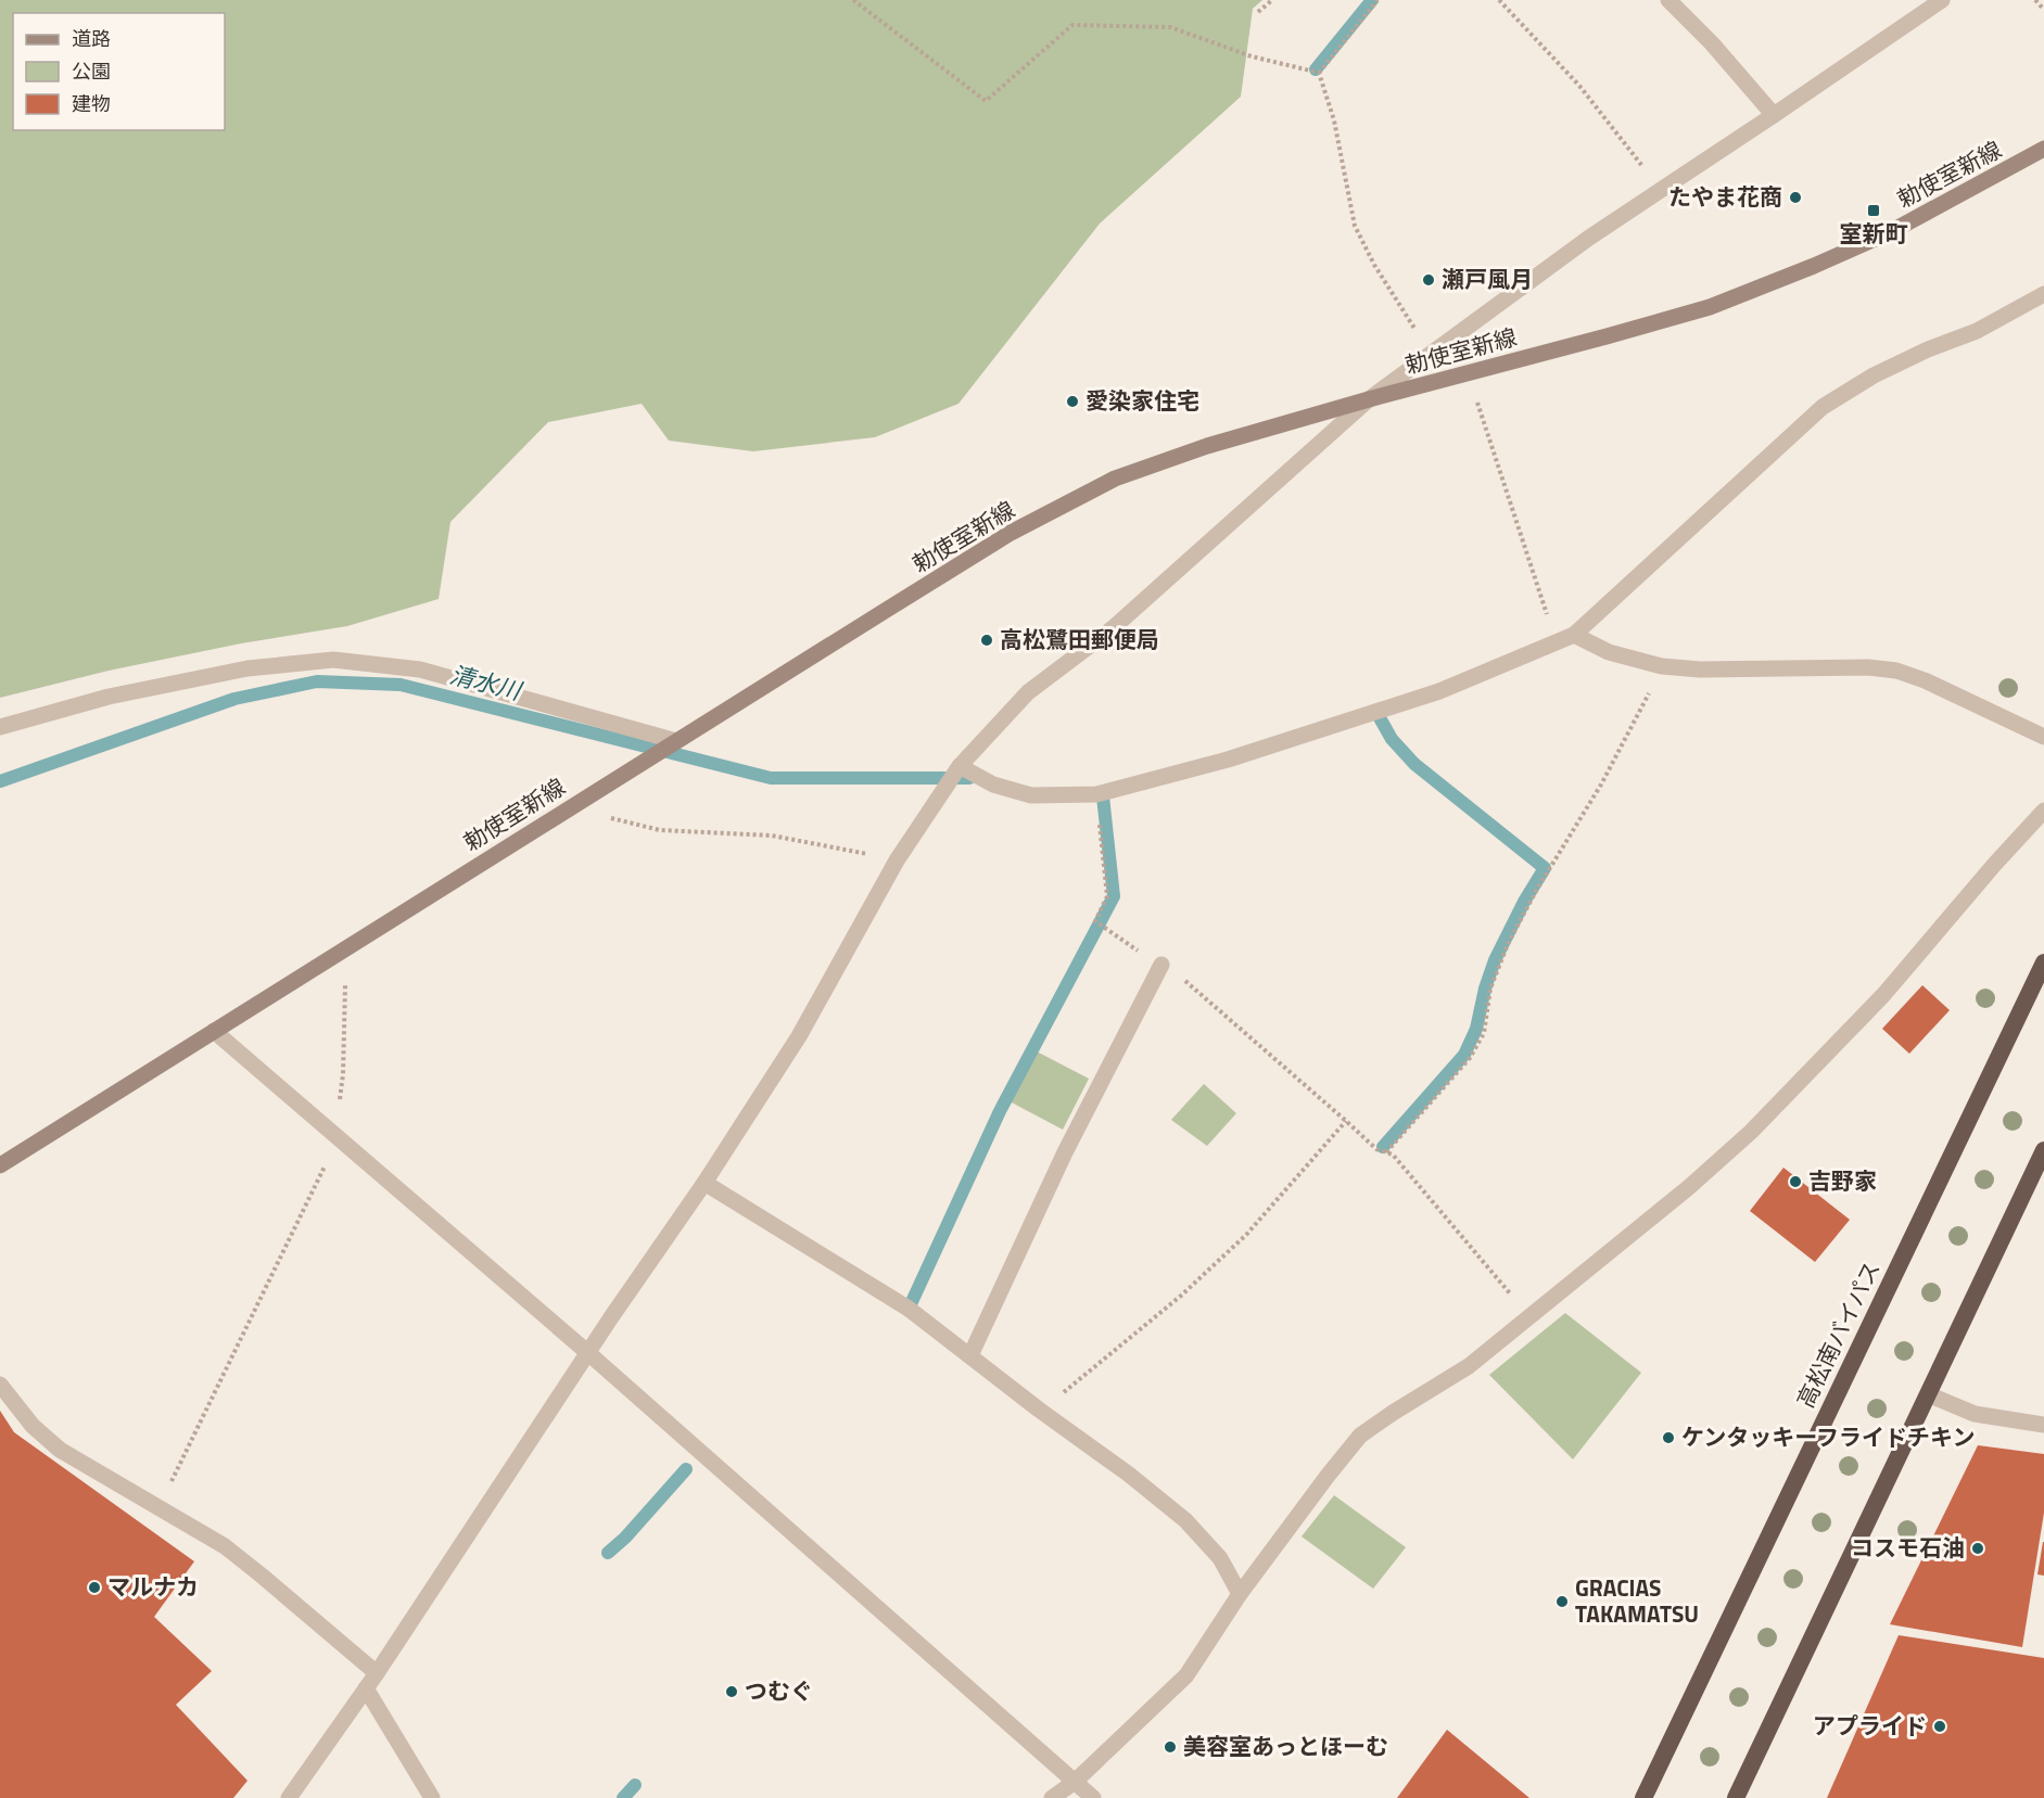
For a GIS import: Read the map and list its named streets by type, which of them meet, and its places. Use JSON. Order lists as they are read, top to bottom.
{
  "streets": {
    "highway": ["高松南バイパス"],
    "main road": ["勅使室新線"]
  },
  "water": ["清水川"],
  "places": {
    "other": [
      "たやま花商",
      "瀬戸風月",
      "愛染家住宅",
      "高松鷺田郵便局",
      "吉野家",
      "ケンタッキーフライドチキン",
      "コスモ石油",
      "マルナカ",
      "GRACIAS TAKAMATSU",
      "つむぐ",
      "アプライド",
      "美容室あっとほーむ"
    ],
    "transit": ["室新町"]
  },
  "legend": ["道路", "公園", "建物"]
}
